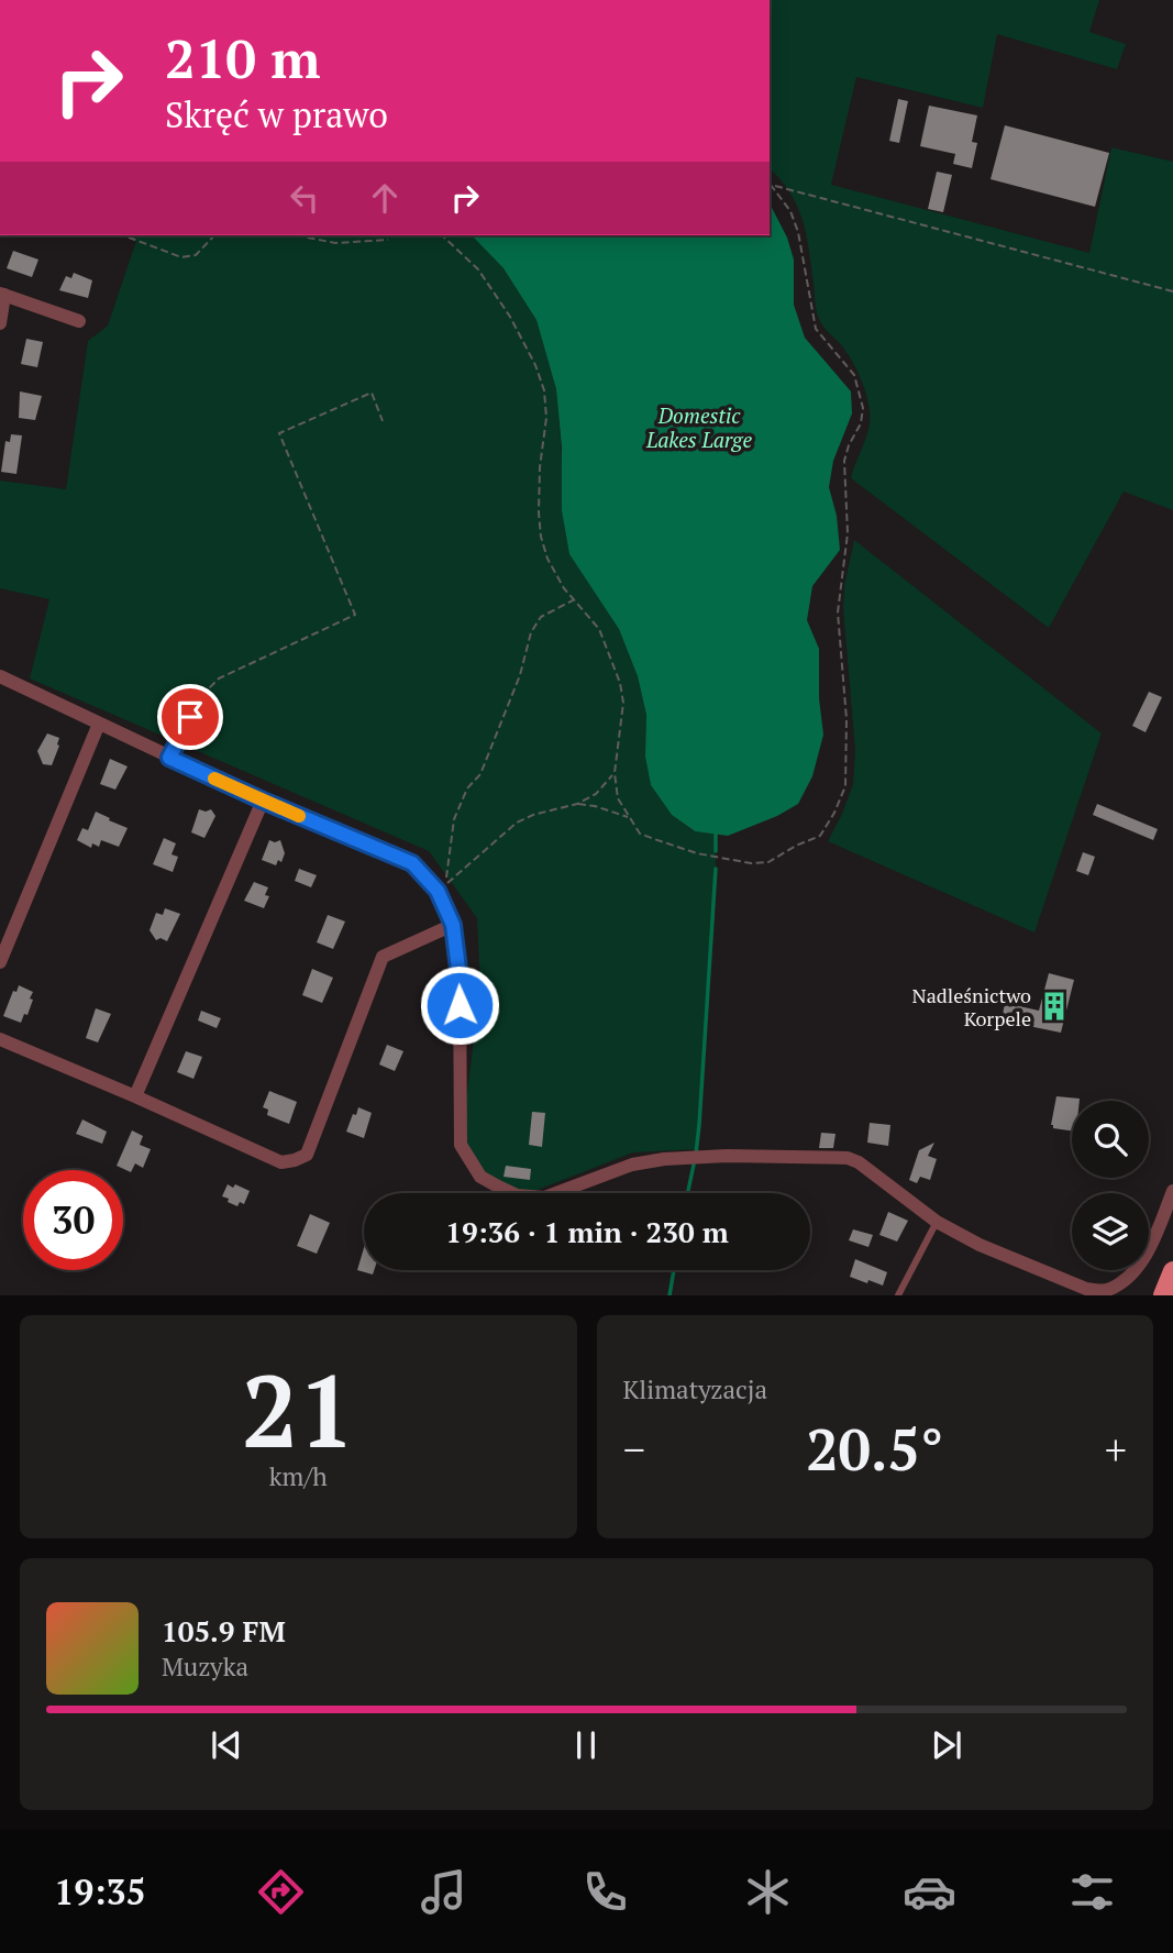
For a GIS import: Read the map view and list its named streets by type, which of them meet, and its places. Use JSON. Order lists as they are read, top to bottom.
{
  "water": ["Domestic Lakes Large"],
  "places": {
    "building": ["Nadleśnictwo Korpele"]
  },
  "page": {
    "turn": ["210 m", "Skręć w prawo"],
    "limit": "30",
    "trip": "19:36 · 1 min · 230 m",
    "tile": [
      ["21", "km/h"],
      "Klimatyzacja"
    ],
    "heat": ["−", "20.5°", "+"],
    "song": ["105.9 FM", "Muzyka"],
    "tabs": "19:35"
  }
}
